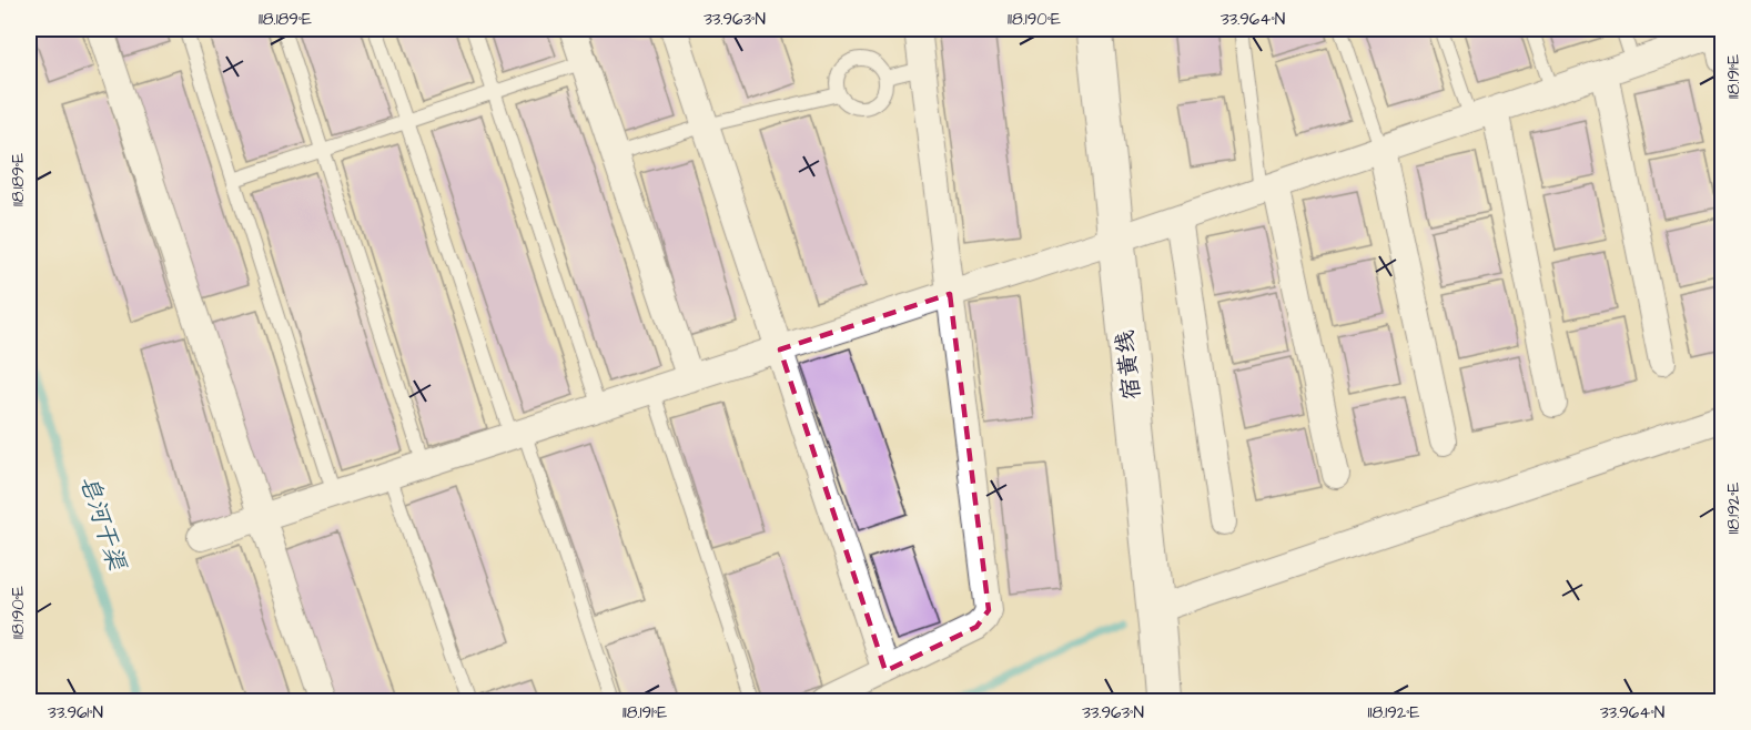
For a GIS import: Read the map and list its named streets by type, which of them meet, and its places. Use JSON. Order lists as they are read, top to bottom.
{
  "streets": {
    "main road": ["宿黄线"]
  },
  "water": ["皂河干渠"],
  "coordinates": [
    "118.189°E",
    "33.963°N",
    "118.190°E",
    "33.964°N",
    "118.191°E",
    "118.192°E",
    "33.961°N"
  ]
}
